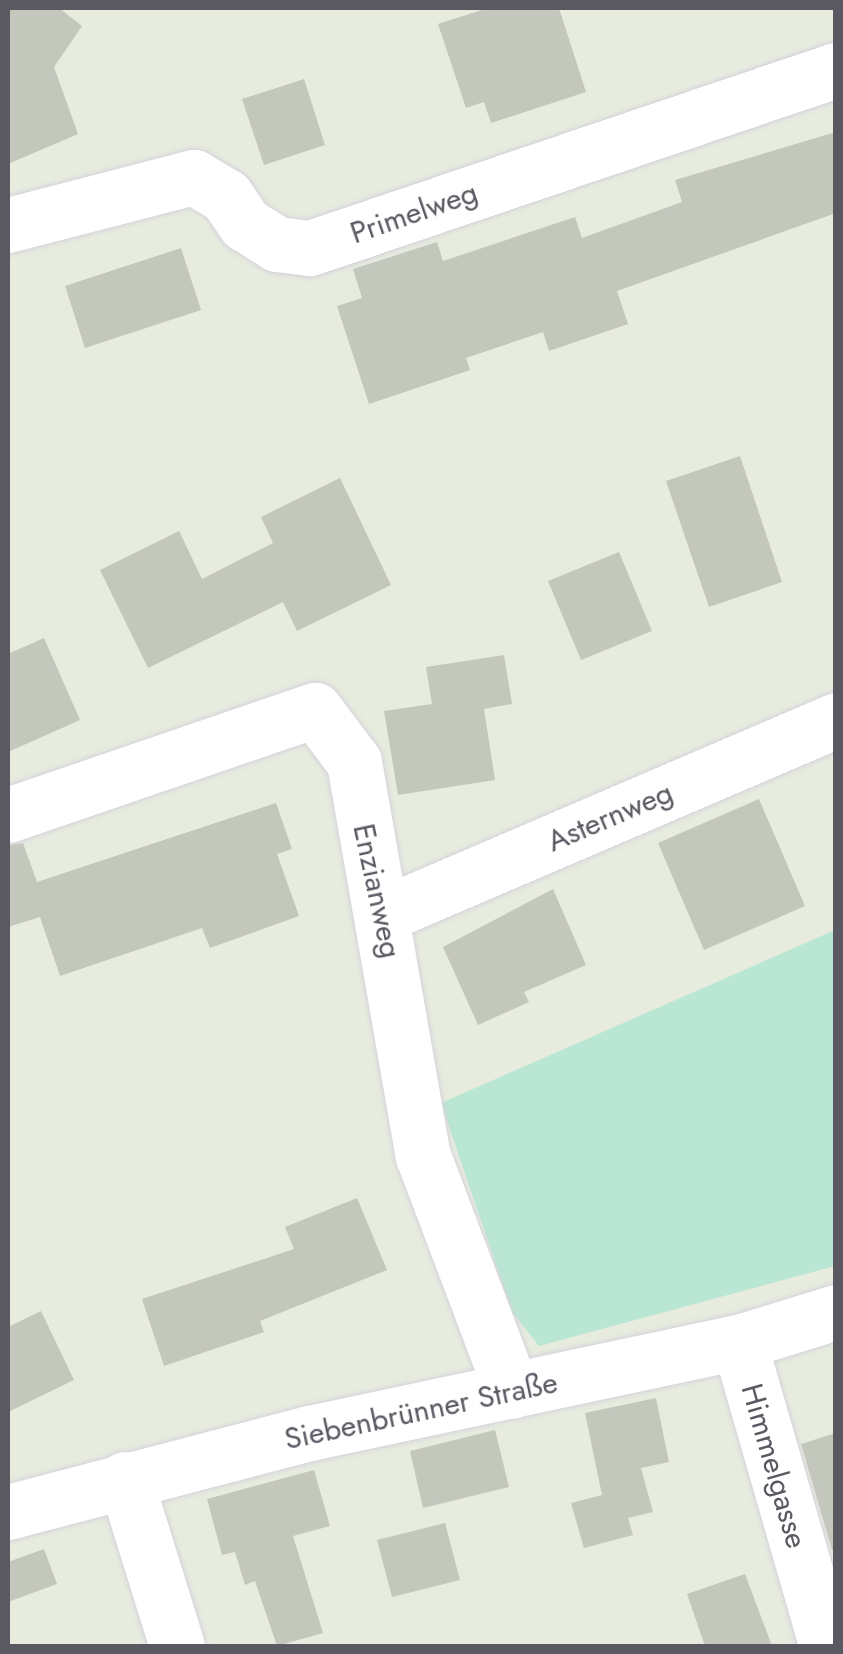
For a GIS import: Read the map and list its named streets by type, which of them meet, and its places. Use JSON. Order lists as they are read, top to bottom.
{
  "streets": {
    "street": [
      "Primelweg",
      "Asternweg",
      "Enzianweg",
      "Siebenbrünner Straße",
      "Himmelgasse"
    ]
  },
  "crossings": [
    ["Asternweg", "Enzianweg"],
    ["Enzianweg", "Siebenbrünner Straße"],
    ["Siebenbrünner Straße", "Himmelgasse"]
  ]
}
